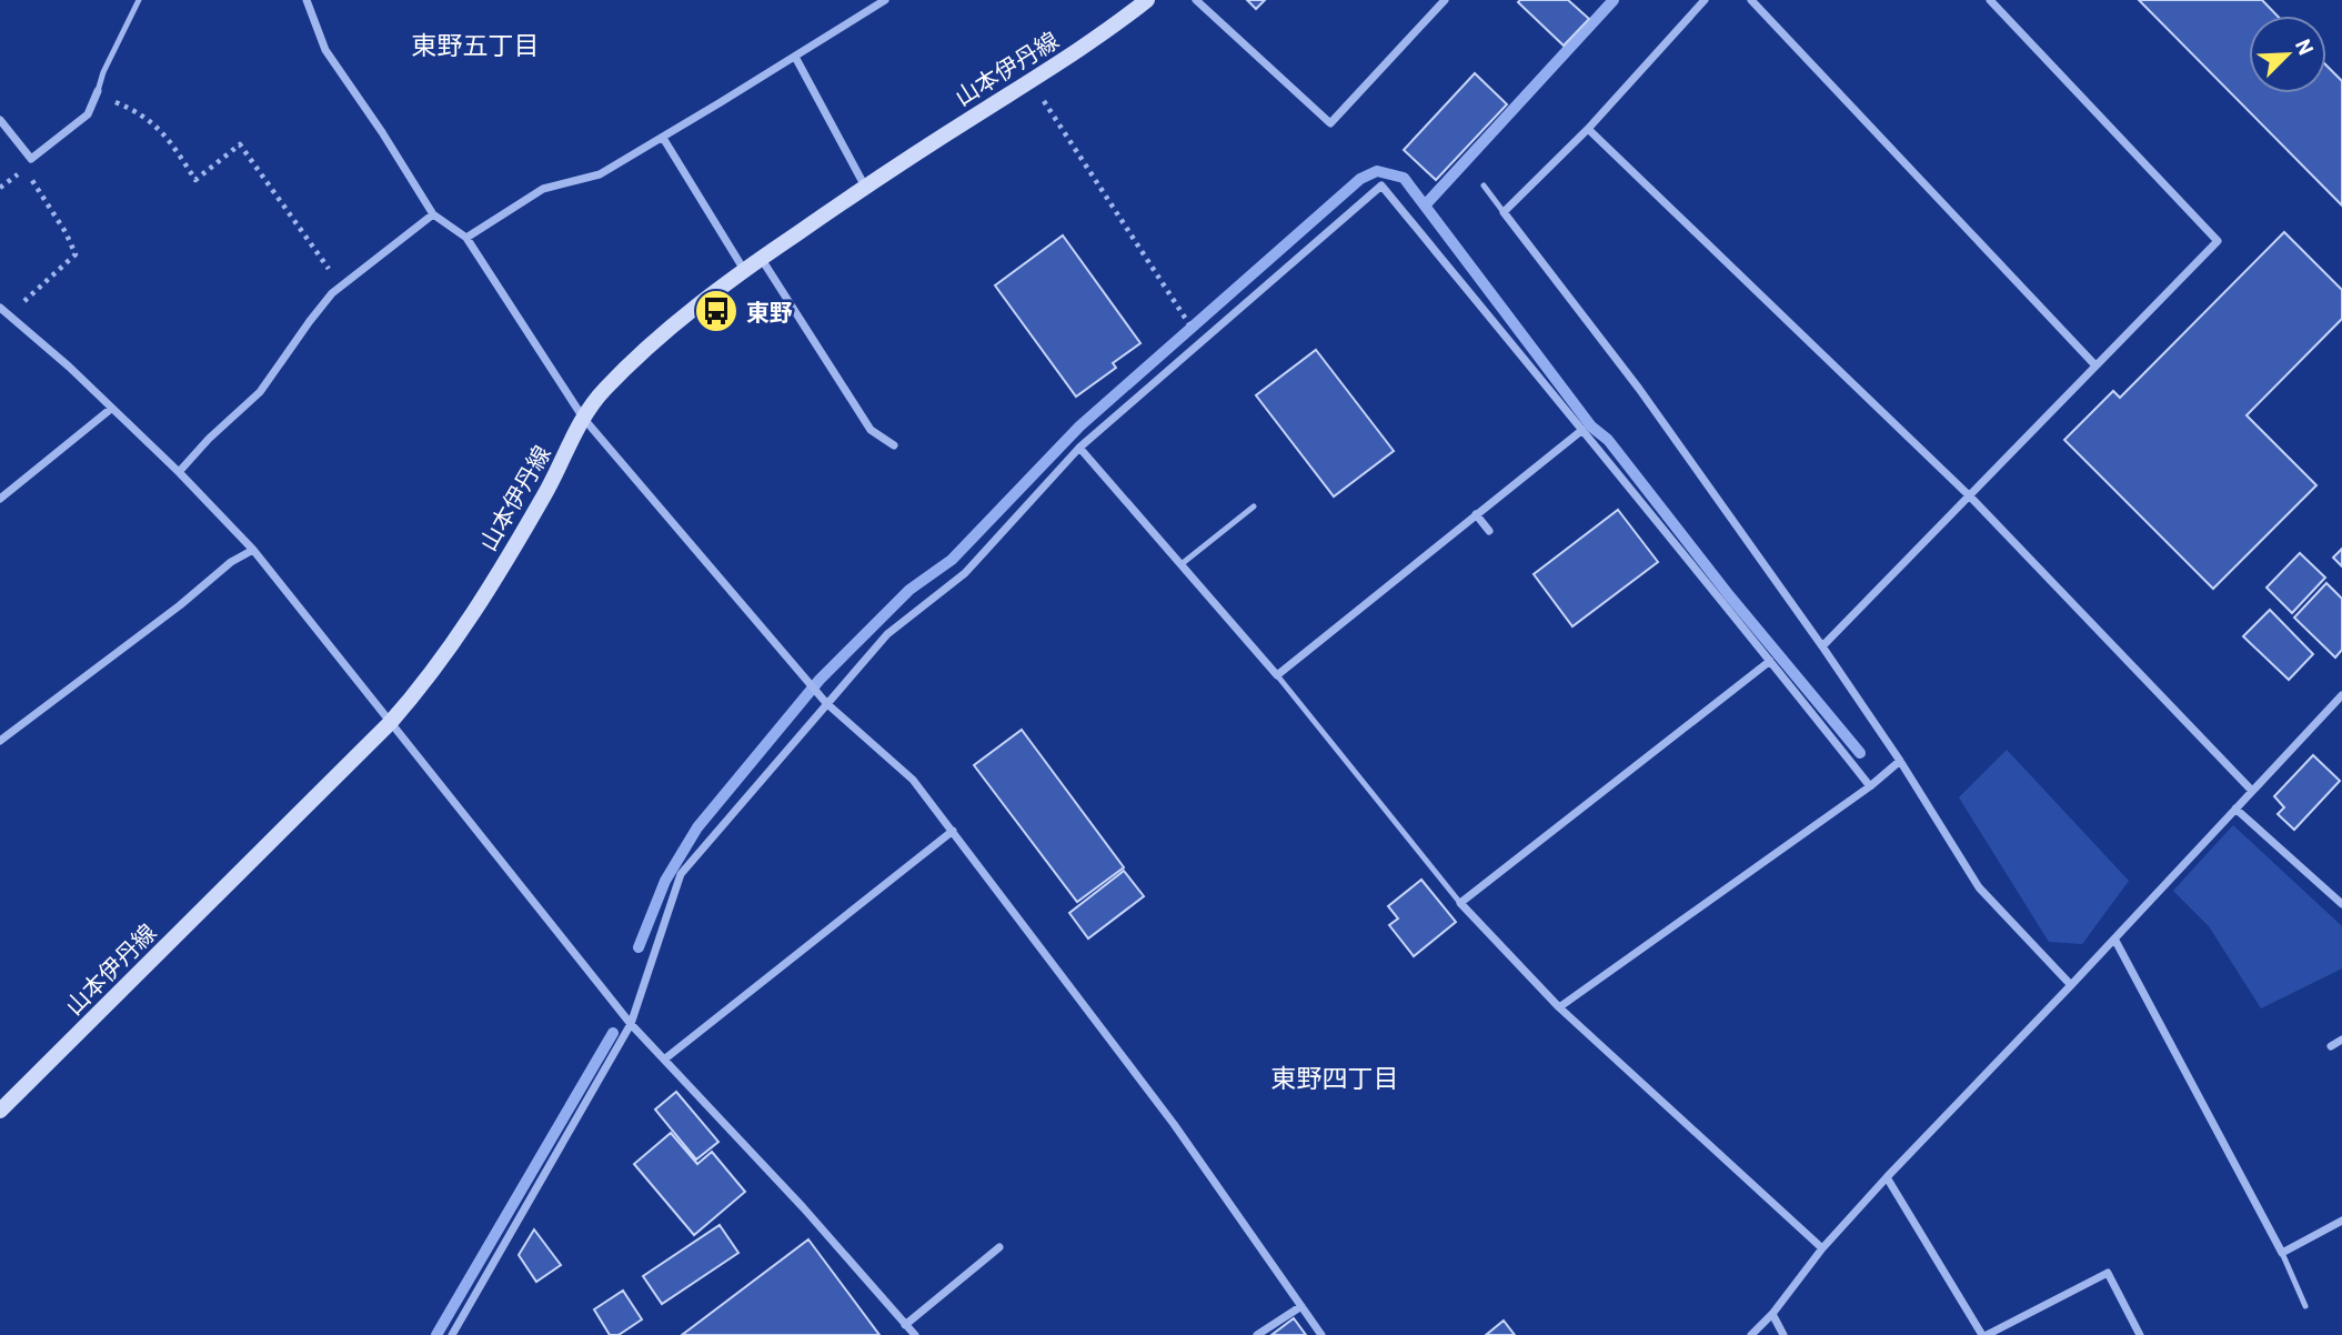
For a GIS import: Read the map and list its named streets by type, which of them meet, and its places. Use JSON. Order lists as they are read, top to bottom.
{
  "streets": {
    "main road": ["山本伊丹線"]
  },
  "districts": ["東野五丁目", "東野四丁目"],
  "places": {
    "bus stop": ["東野"]
  },
  "north": "top right"
}
